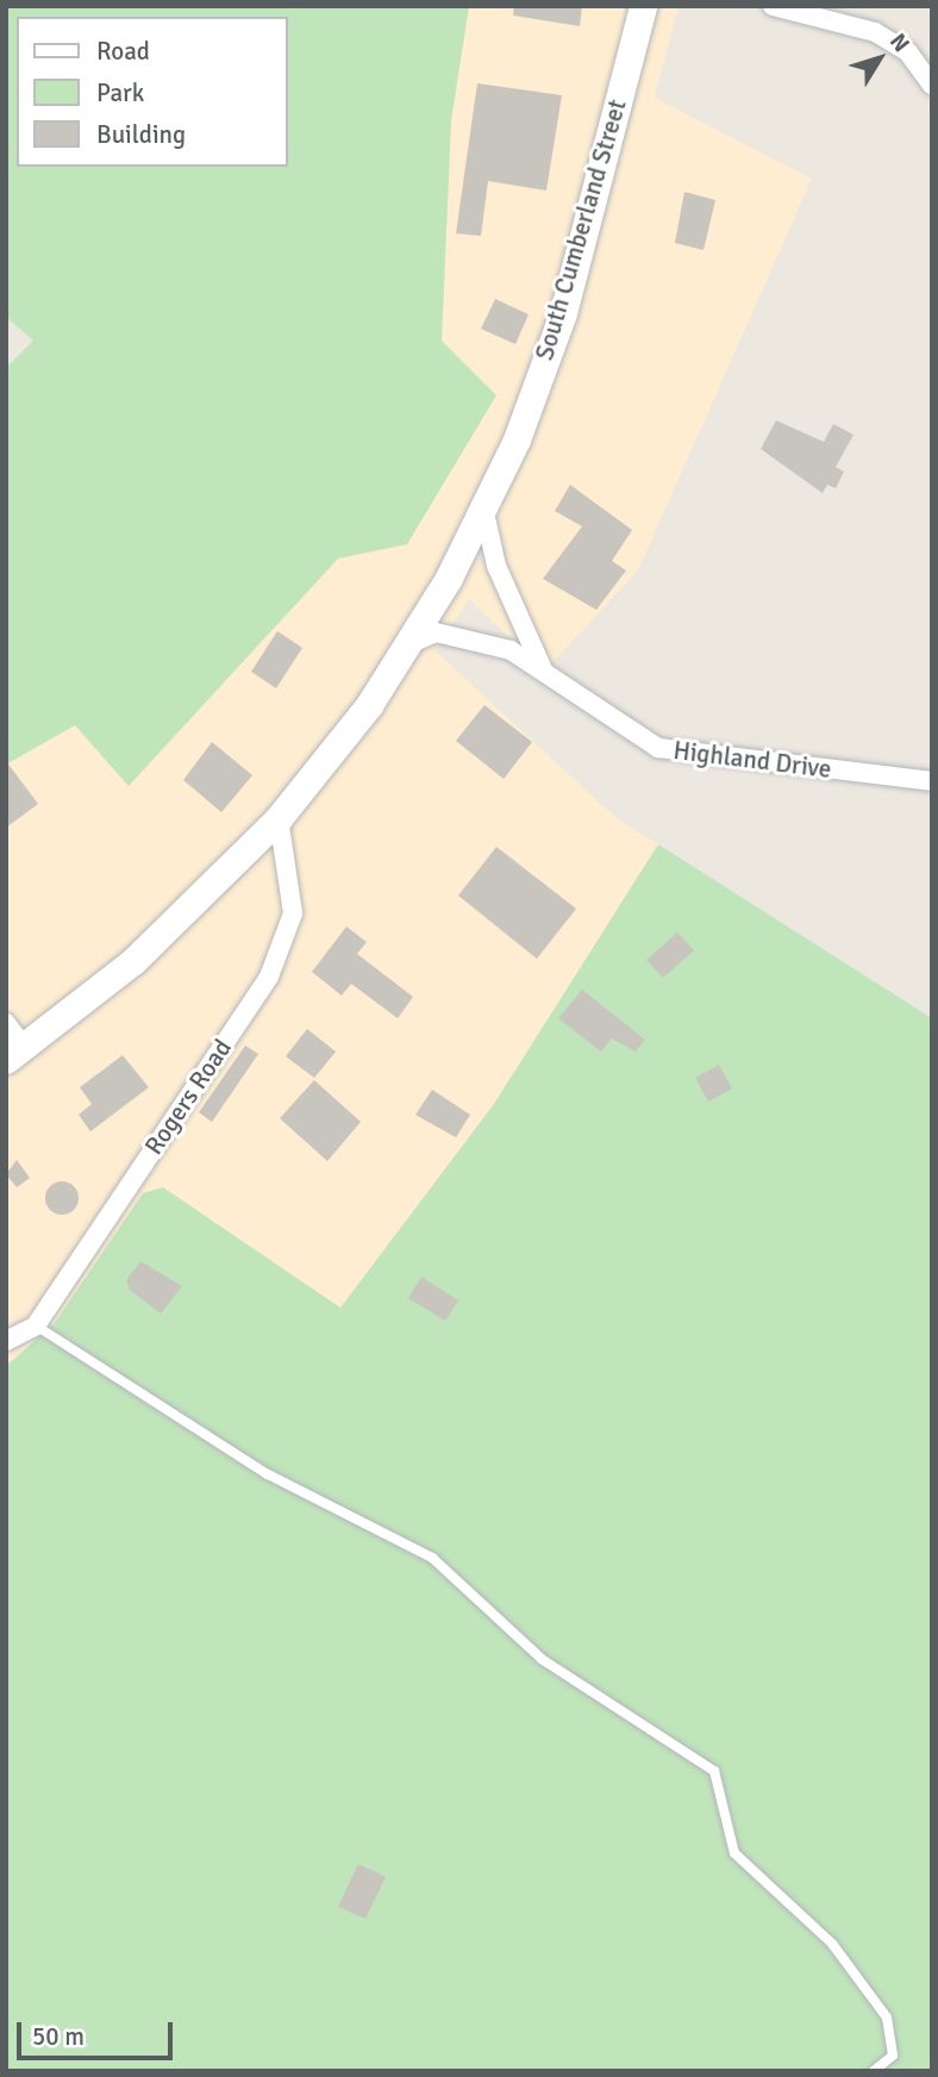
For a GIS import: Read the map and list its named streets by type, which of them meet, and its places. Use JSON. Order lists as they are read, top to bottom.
{
  "streets": {
    "main road": ["South Cumberland Street"],
    "street": ["Highland Drive", "Rogers Road"]
  },
  "crossings": [
    ["South Cumberland Street", "Highland Drive"],
    ["South Cumberland Street", "Rogers Road"]
  ],
  "legend": ["Road", "Park", "Building"],
  "scale_bar": "50 m",
  "north": "top right"
}
